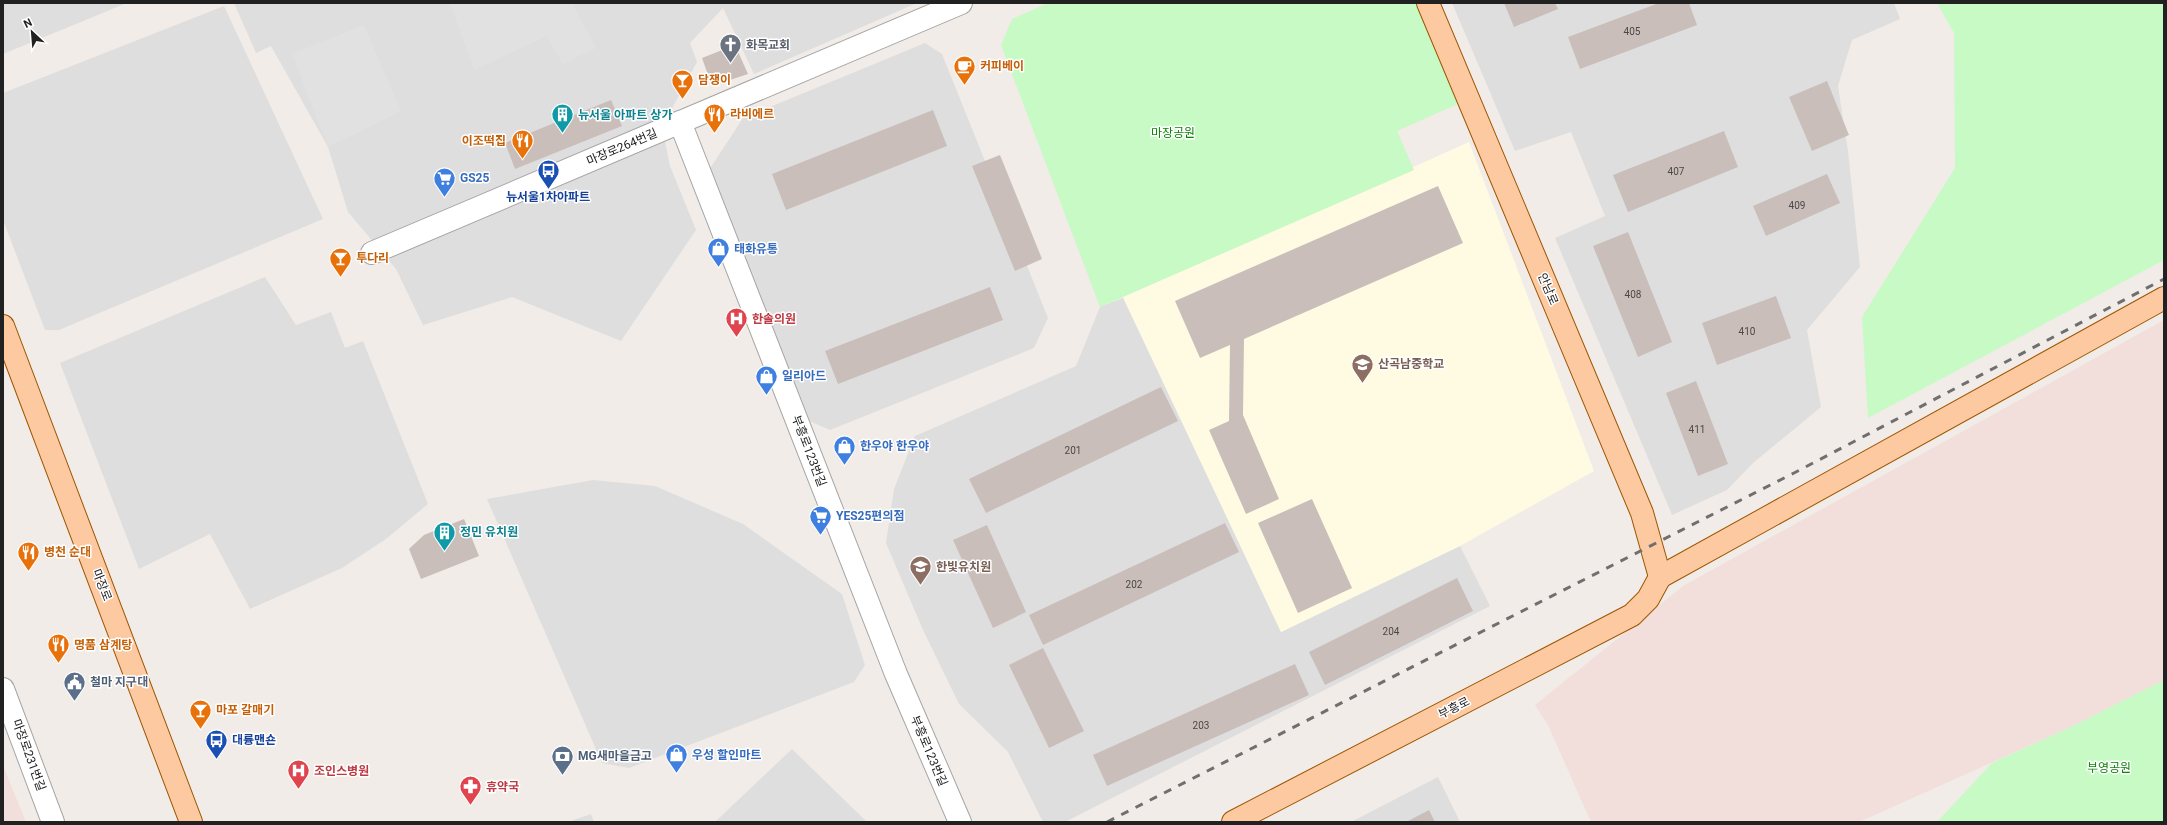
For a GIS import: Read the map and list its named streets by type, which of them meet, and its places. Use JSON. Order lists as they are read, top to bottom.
{
  "streets": {
    "main road": ["안남로", "마장로", "부흥로"],
    "street": ["마장로264번길", "부흥로123번길", "마장로231번길"]
  },
  "crossings": [
    ["마장로264번길", "부흥로123번길"],
    ["안남로", "부흥로"]
  ],
  "parks": ["마장공원", "부영공원"],
  "places": {
    "church": ["화목교회"],
    "cafe": ["커피베이"],
    "bar": ["담쟁이", "투다리", "마포 갈매기"],
    "restaurant": [
      "라비에르",
      "이조떡집",
      "병천 순대",
      "명품 삼계탕"
    ],
    "building": ["뉴서울 아파트 상가", "정민 유치원"],
    "bus stop": ["뉴서울1차아파트", "대륭맨숀"],
    "supermarket": ["GS25", "YES25편의점"],
    "shop": [
      "태화유통",
      "일리아드",
      "한우야 한우야",
      "우성 할인마트"
    ],
    "hospital": ["한솔의원", "조인스병원"],
    "school or university": ["산곡남중학교", "한빛유치원"],
    "public building": ["철마 지구대"],
    "bank": ["MG새마을금고"],
    "pharmacy": ["휴약국"]
  },
  "house_numbers": [
    "405",
    "407",
    "409",
    "408",
    "410",
    "411",
    "201",
    "202",
    "204",
    "203"
  ],
  "north": "top left"
}
